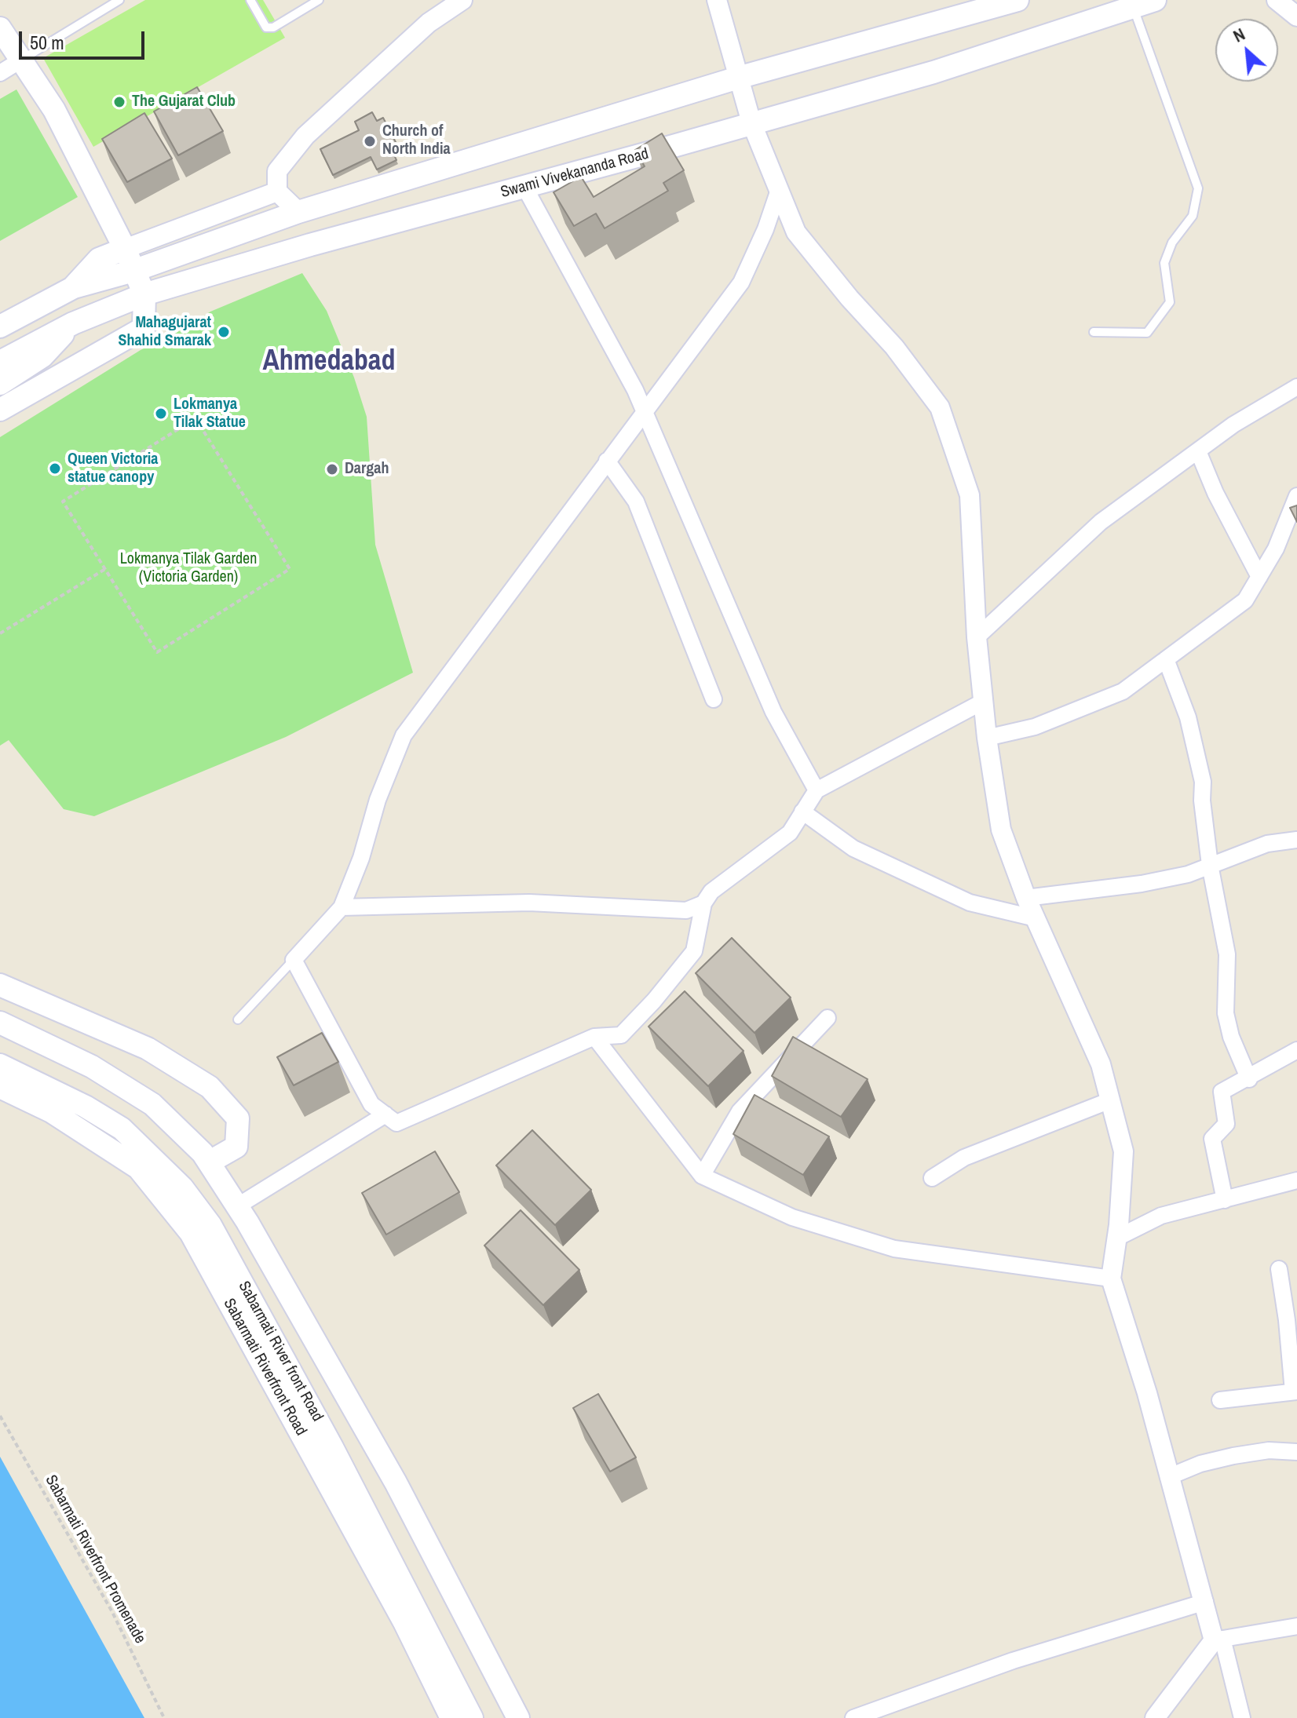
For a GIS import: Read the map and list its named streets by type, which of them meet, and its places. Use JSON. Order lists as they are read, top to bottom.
{
  "streets": {
    "main road": ["Swami Vivekananda Road", "Sabarmati River front Road", "Sabarmati Riverfront Road"],
    "path": ["Sabarmati Riverfront Promenade"]
  },
  "districts": ["Ahmedabad"],
  "parks": ["Lokmanya Tilak Garden (Victoria Garden)"],
  "places": [
    "The Gujarat Club",
    "Church of North India",
    "Mahagujarat Shahid Smarak",
    "Lokmanya Tilak Statue",
    "Queen Victoria statue canopy",
    "Dargah"
  ],
  "scale_bar": "50 m",
  "north": "top left"
}
